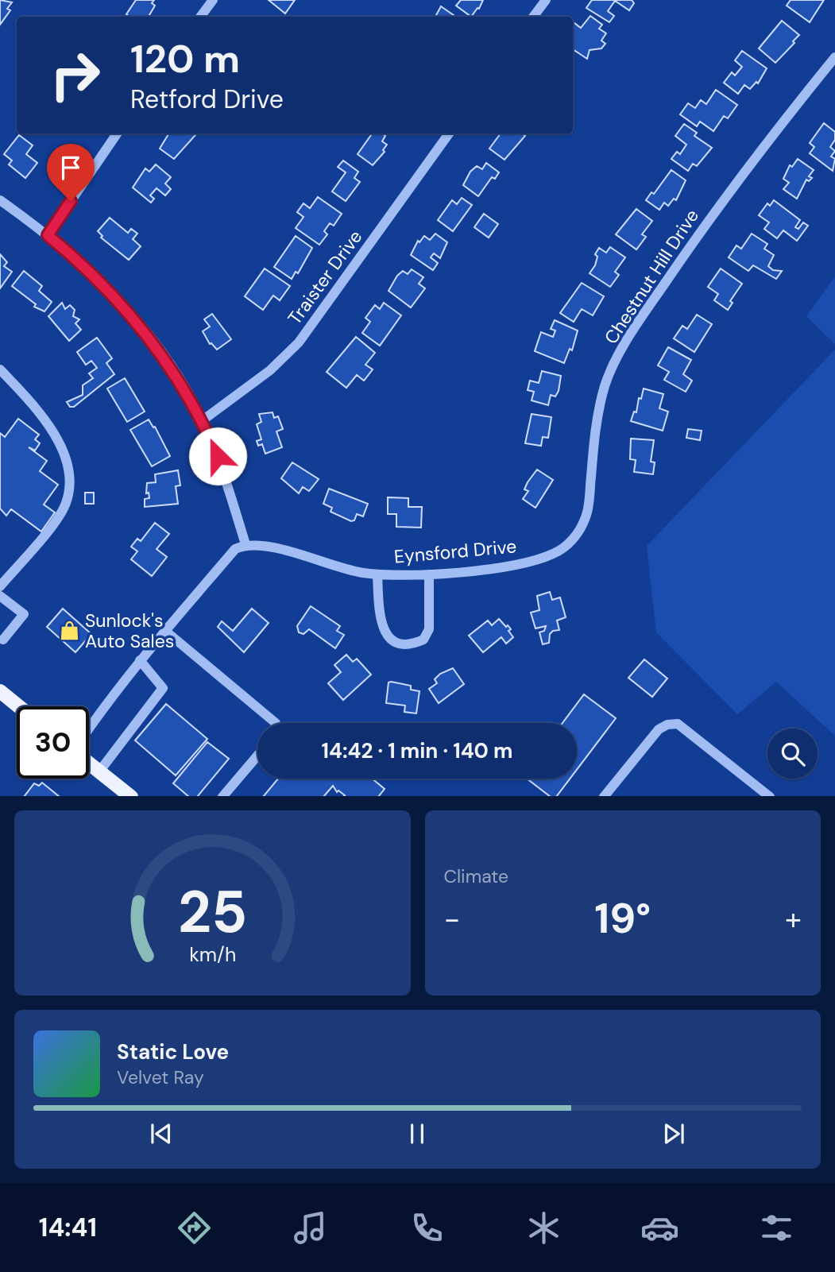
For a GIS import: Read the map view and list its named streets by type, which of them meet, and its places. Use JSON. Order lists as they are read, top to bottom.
{
  "streets": {
    "street": ["Chestnut Hill Drive", "Traister Drive", "Eynsford Drive"]
  },
  "crossings": [
    ["Chestnut Hill Drive", "Eynsford Drive"]
  ],
  "places": {
    "shop": ["Sunlock's Auto Sales"]
  },
  "page": {
    "turn": ["120 m", "Retford Drive"],
    "limit": "30",
    "trip": "14:42 · 1 min · 140 m",
    "tile": "Climate",
    "heat": ["−", "19°", "+"],
    "song": ["Static Love", "Velvet Ray"],
    "tabs": "14:41",
    "gauge": ["25", "km/h"]
  }
}
